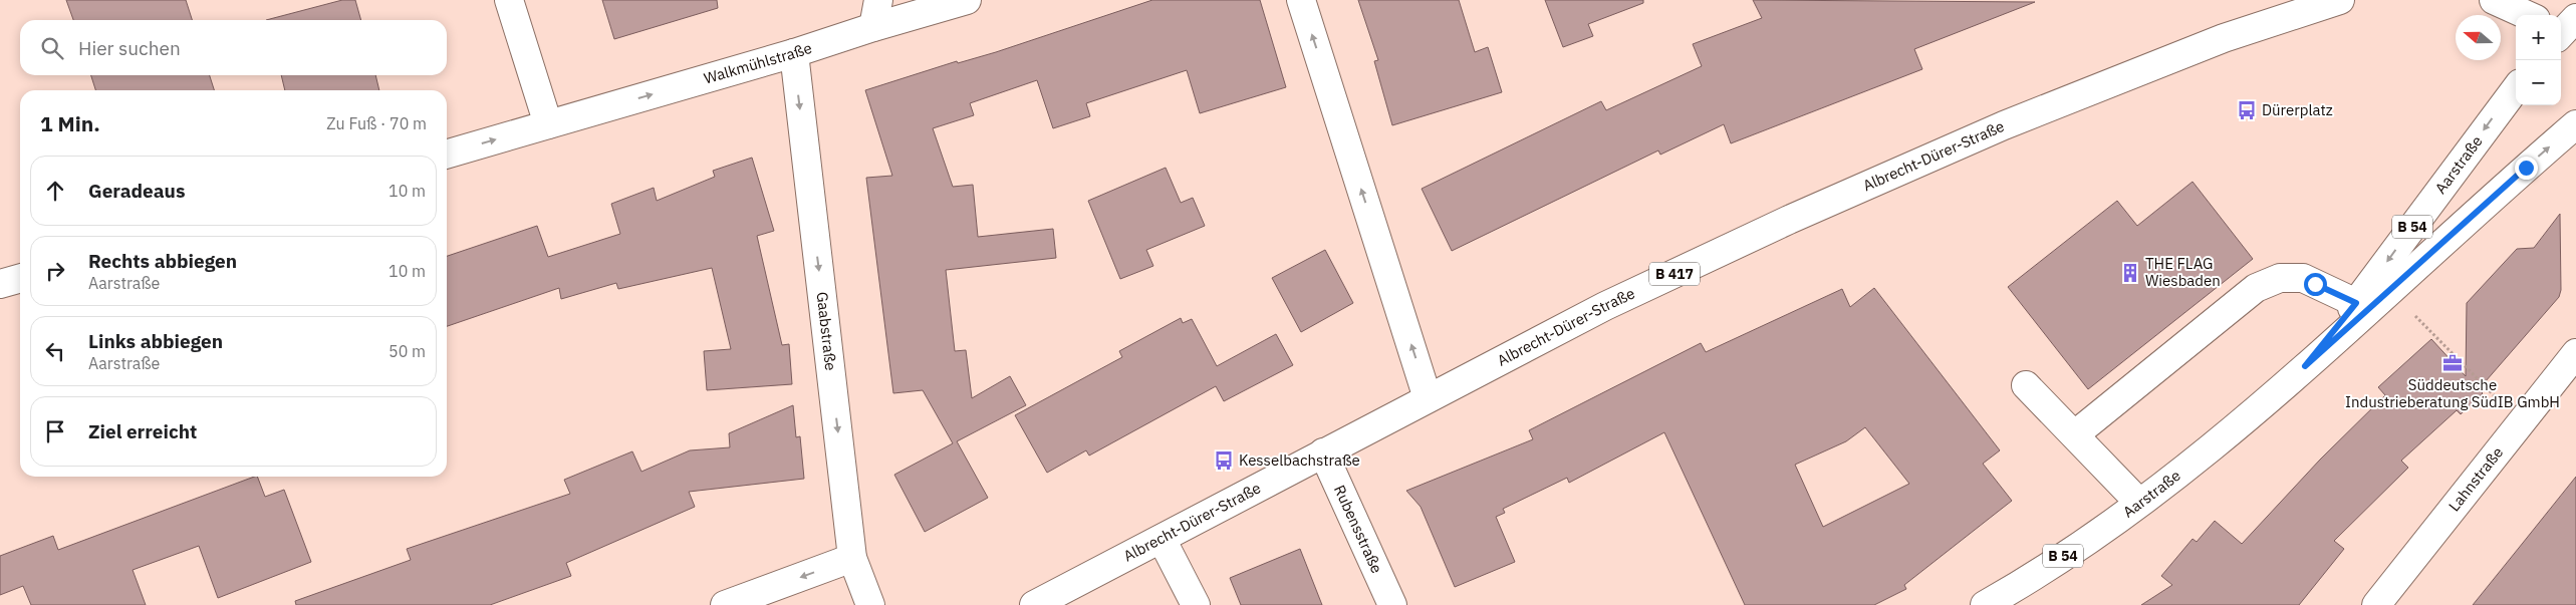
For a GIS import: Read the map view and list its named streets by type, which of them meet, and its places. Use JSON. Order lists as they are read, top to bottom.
{
  "streets": {
    "main road": [
      "Walkmühlstraße",
      "Albrecht-Dürer-Straße",
      "Aarstraße",
      "B 54",
      "B 417",
      "Gaabstraße",
      "Lahnstraße",
      "Rubensstraße"
    ]
  },
  "crossings": [
    ["Walkmühlstraße", "Gaabstraße"],
    ["Albrecht-Dürer-Straße", "Rubensstraße"]
  ],
  "one_way": ["Walkmühlstraße", "Gaabstraße"],
  "places": {
    "bus stop": ["Dürerplatz", "Kesselbachstraße"],
    "building": ["THE FLAG Wiesbaden"],
    "office": ["Süddeutsche Industrieberatung SüdIB GmbH"]
  },
  "north": "left",
  "page": {
    "map_buttons": ["+", "−"],
    "search": "Hier suchen",
    "heading": ["1 Min.", "Zu Fuß · 70 m"],
    "list": [
      ["Geradeaus", "10 m"],
      ["Rechts abbiegen", "Aarstraße", "10 m"],
      ["Links abbiegen", "Aarstraße", "50 m"],
      "Ziel erreicht"
    ]
  }
}
